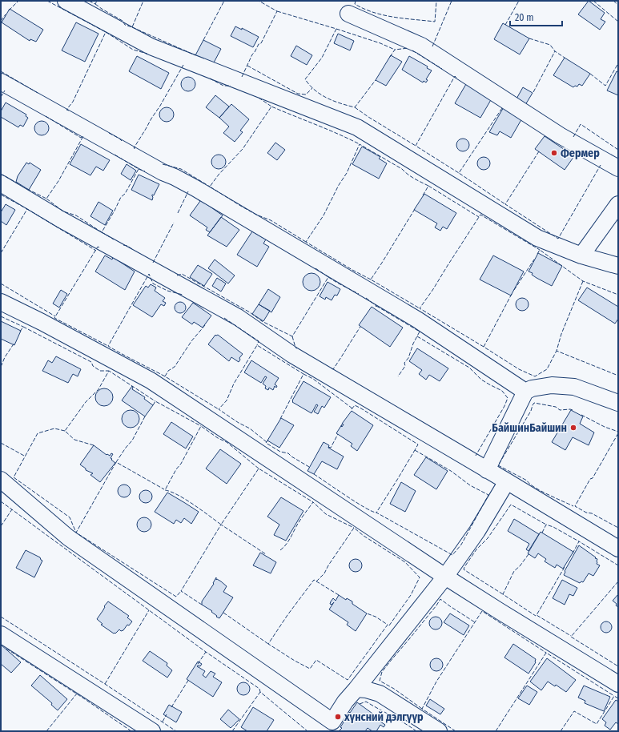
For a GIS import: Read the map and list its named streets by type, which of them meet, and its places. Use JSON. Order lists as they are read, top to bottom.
{
  "places": ["Фермер", "БайшинБайшин", "хүнсний дэлгүүр"],
  "scale_bar": "20 m"
}
